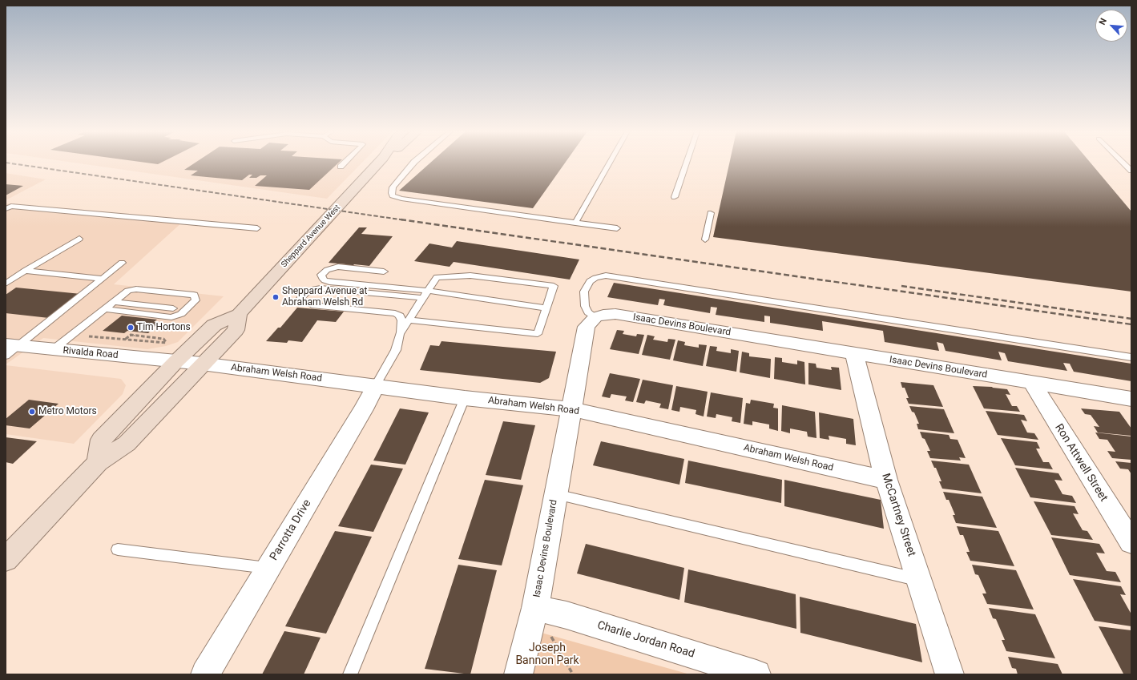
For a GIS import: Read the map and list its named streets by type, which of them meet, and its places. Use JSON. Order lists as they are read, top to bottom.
{
  "streets": {
    "main road": ["Sheppard Avenue West"],
    "street": [
      "Isaac Devins Boulevard",
      "Rivalda Road",
      "Abraham Welsh Road",
      "Ron Attwell Street",
      "McCartney Street",
      "Parrotta Drive",
      "Charlie Jordan Road"
    ]
  },
  "crossings": [
    ["Sheppard Avenue West", "Rivalda Road"],
    ["Sheppard Avenue West", "Abraham Welsh Road"],
    ["Isaac Devins Boulevard", "Abraham Welsh Road"],
    ["Isaac Devins Boulevard", "Ron Attwell Street"],
    ["Isaac Devins Boulevard", "McCartney Street"],
    ["Isaac Devins Boulevard", "Charlie Jordan Road"],
    ["Rivalda Road", "Abraham Welsh Road"],
    ["Abraham Welsh Road", "McCartney Street"],
    ["Abraham Welsh Road", "Parrotta Drive"]
  ],
  "parks": ["Joseph Bannon Park"],
  "places": ["Sheppard Avenue at Abraham Welsh Rd", "Tim Hortons", "Metro Motors"],
  "north": "top left"
}
